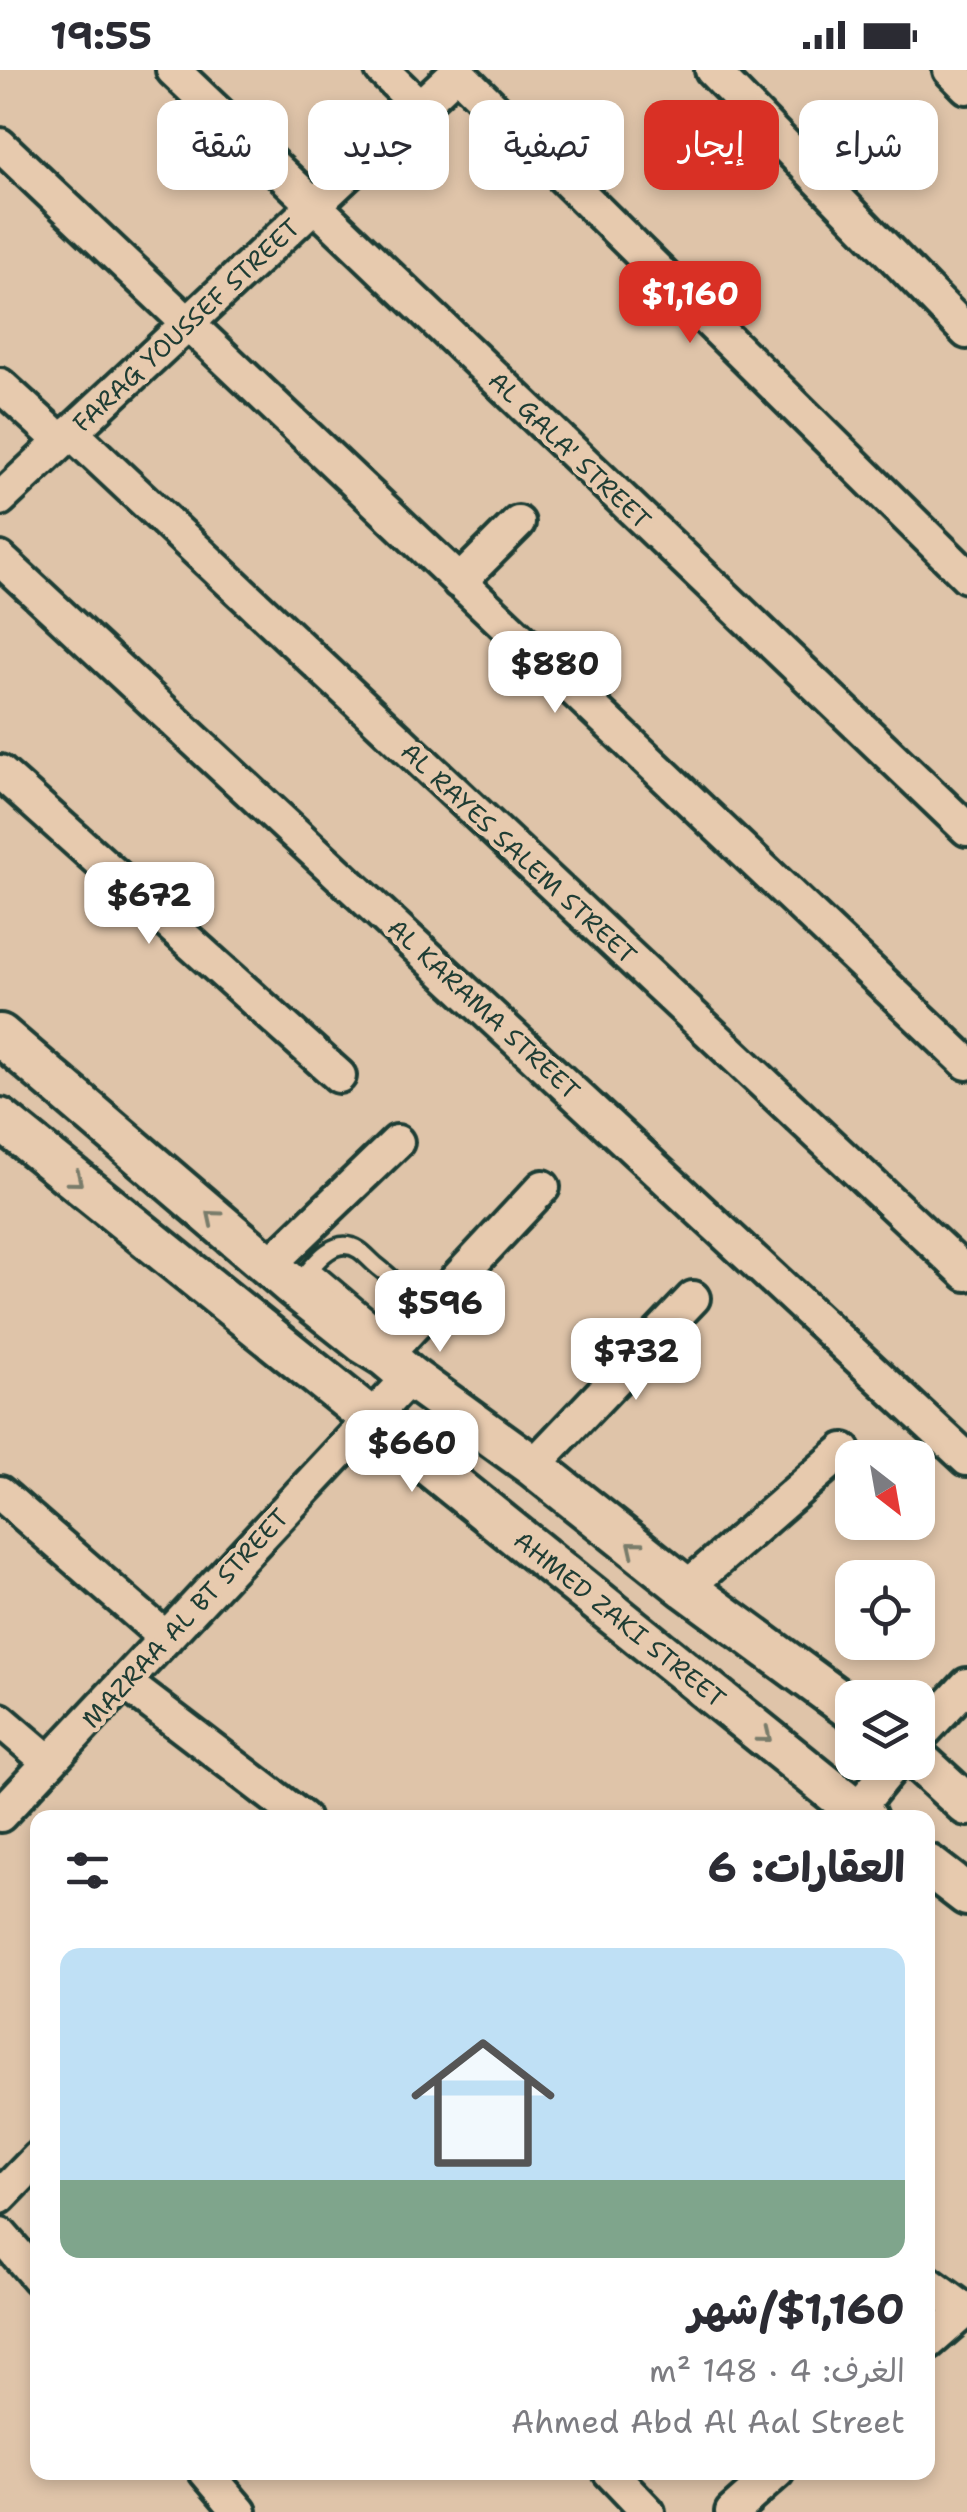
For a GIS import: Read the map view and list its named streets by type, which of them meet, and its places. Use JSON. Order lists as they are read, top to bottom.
{
  "streets": {
    "street": [
      "FARAG YOUSSEF STREET",
      "AL GALA' STREET",
      "AL RAYES SALEM STREET",
      "AL KARAMA STREET",
      "MAZRAA AL BT STREET",
      "AHMED ZAKI STREET"
    ]
  },
  "crossings": [
    ["FARAG YOUSSEF STREET", "AL GALA' STREET"],
    ["FARAG YOUSSEF STREET", "AL RAYES SALEM STREET"],
    ["MAZRAA AL BT STREET", "AHMED ZAKI STREET"]
  ],
  "north": "bottom right",
  "page": {
    "status": "19:55",
    "chip": [
      "شراء",
      "إيجار",
      "تصفية",
      "جديد",
      "شقة"
    ],
    "price": [
      "$1,160",
      "$880",
      "$672",
      "$596",
      "$732",
      "$660"
    ],
    "heading": "العقارات: 6",
    "list": [
      {
        "name": "$1,160/شهر",
        "note": "الغرف: 4 · 148 m² · Ahmed Abd Al Aal Street"
      }
    ]
  }
}
